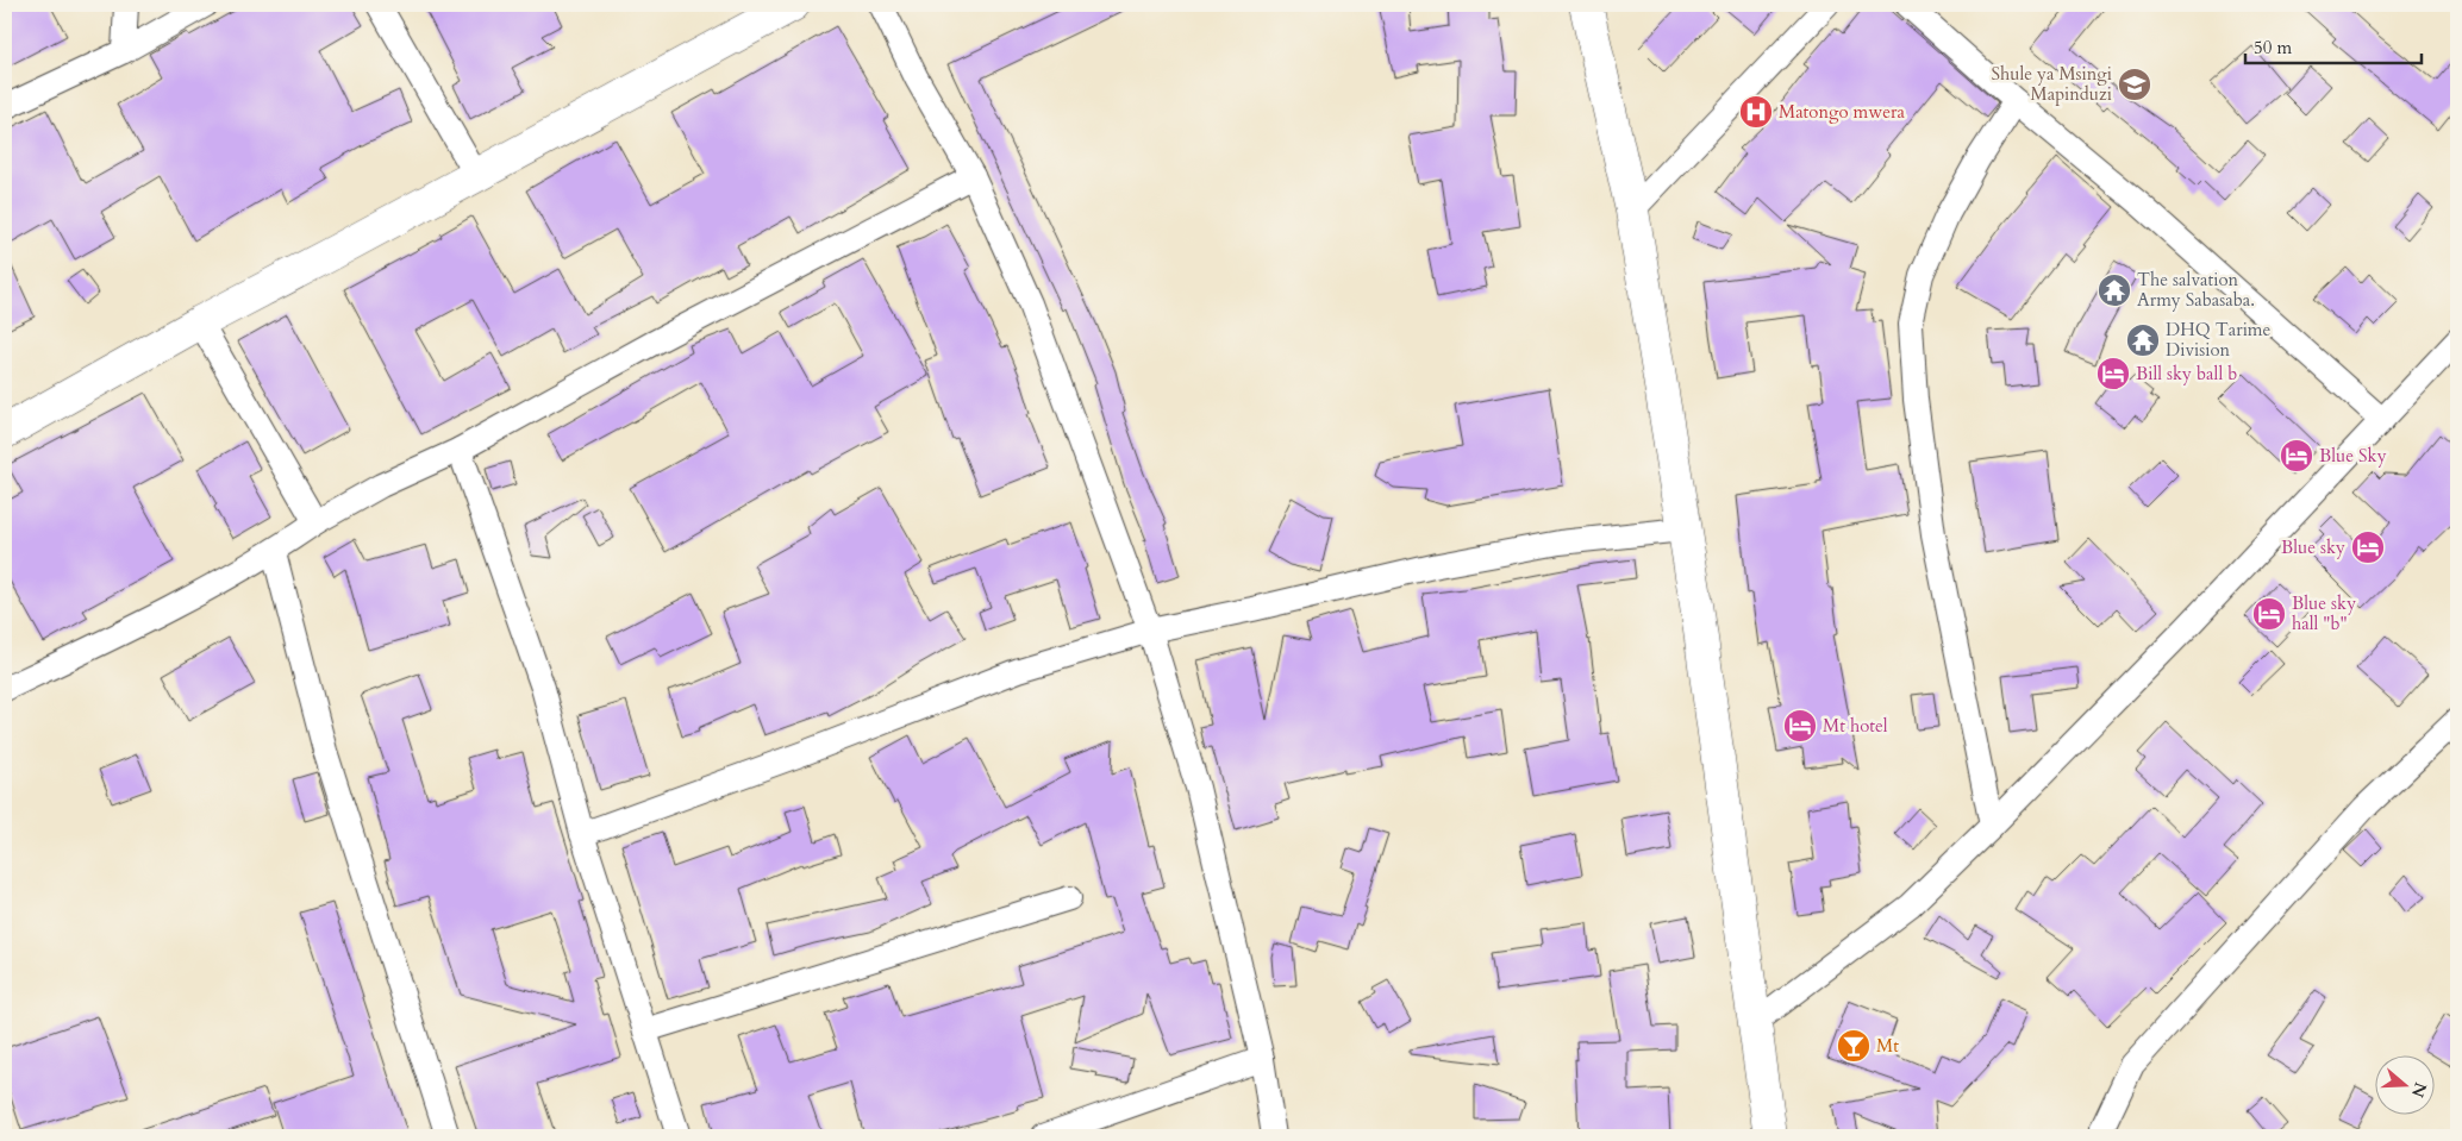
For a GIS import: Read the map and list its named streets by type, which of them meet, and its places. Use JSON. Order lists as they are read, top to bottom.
{
  "places": {
    "school or university": ["Shule ya Msingi Mapinduzi"],
    "hospital": ["Matongo mwera"],
    "temple": ["The salvation Army Sabasaba.", "DHQ Tarime Division"],
    "hotel": [
      "Bill sky ball b",
      "Blue Sky",
      "Blue sky",
      "Blue sky hall \"b\"",
      "Mt hotel"
    ],
    "bar": ["Mt"]
  },
  "scale_bar": "50 m",
  "north": "right"
}
